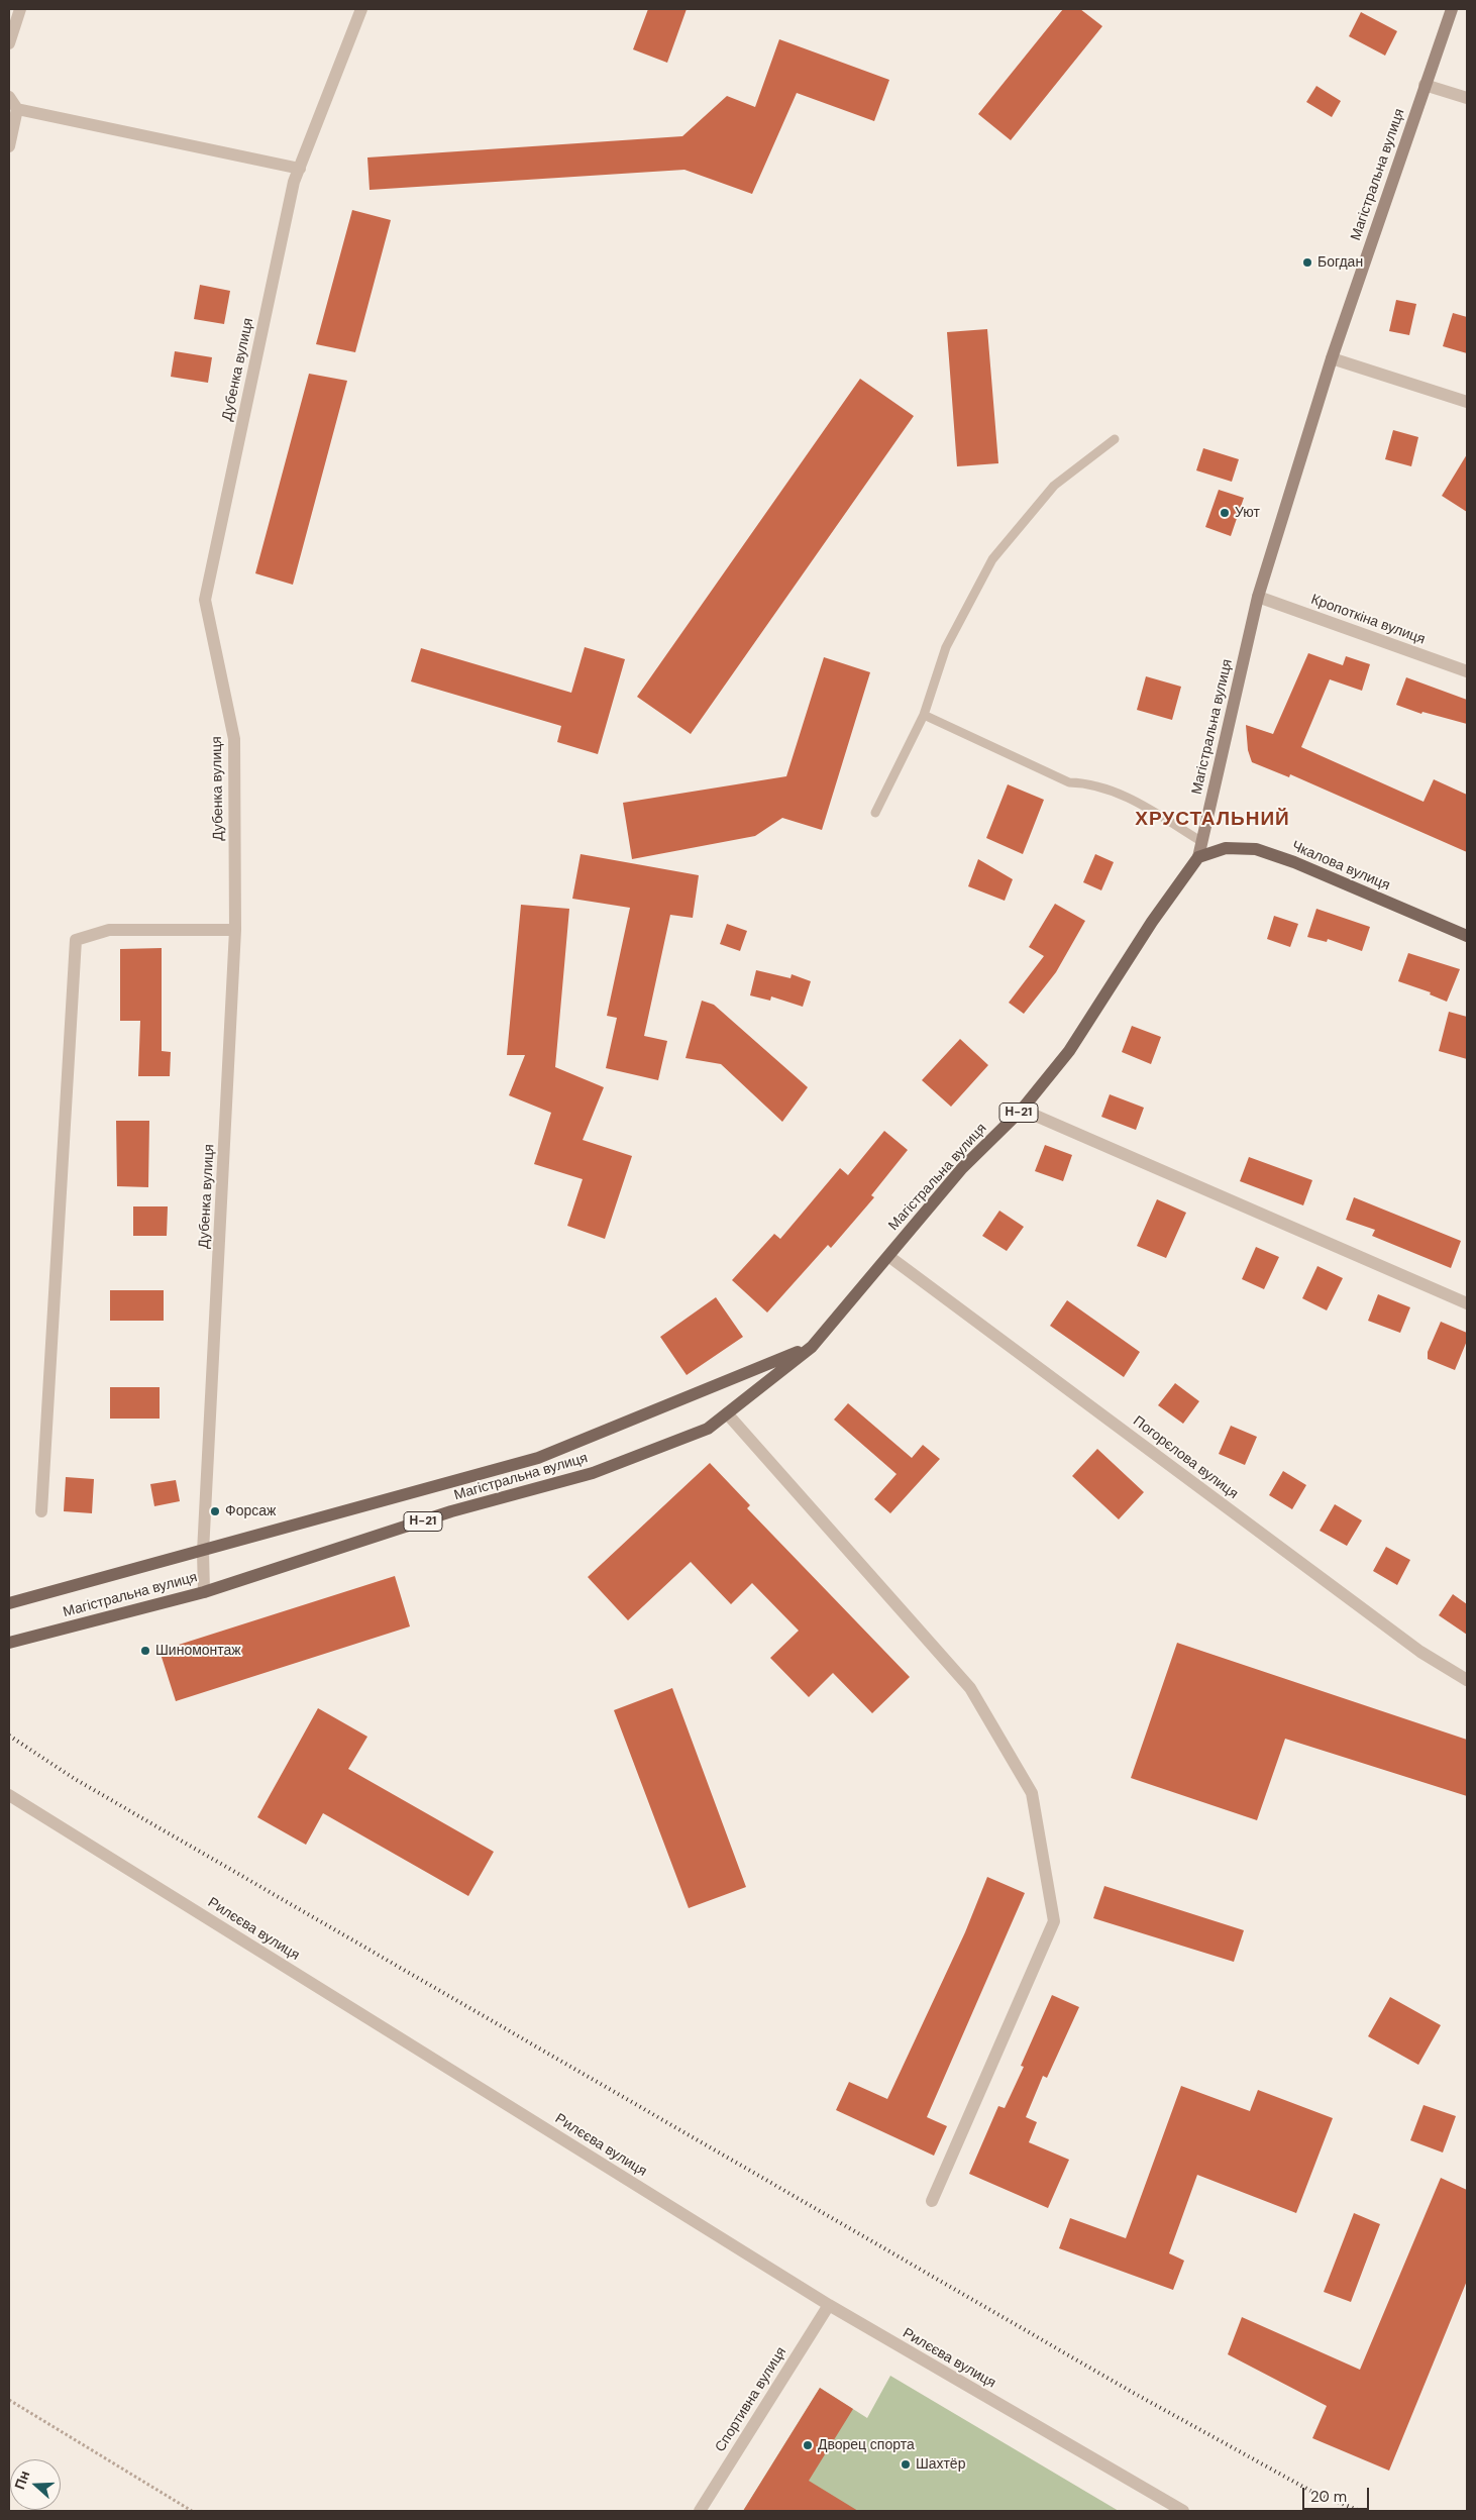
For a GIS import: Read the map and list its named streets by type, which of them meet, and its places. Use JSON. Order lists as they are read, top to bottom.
{
  "streets": {
    "main road": ["Магістральна вулиця", "Чкалова вулиця", "Н-21"],
    "street": [
      "Дубенка вулиця",
      "Кропоткіна вулиця",
      "Погорєлова вулиця",
      "Рилєєва вулиця",
      "Спортивна вулиця"
    ]
  },
  "crossings": [
    ["Магістральна вулиця", "Дубенка вулиця"],
    ["Магістральна вулиця", "Кропоткіна вулиця"],
    ["Магістральна вулиця", "Чкалова вулиця"],
    ["Магістральна вулиця", "Погорєлова вулиця"],
    ["Рилєєва вулиця", "Спортивна вулиця"]
  ],
  "districts": ["ХРУСТАЛЬНИЙ"],
  "places": [
    "Богдан",
    "Уют",
    "Форсаж",
    "Шиномонтаж",
    "Дворец спорта",
    "Шахтёр"
  ],
  "scale_bar": "20 m",
  "north": "left"
}
